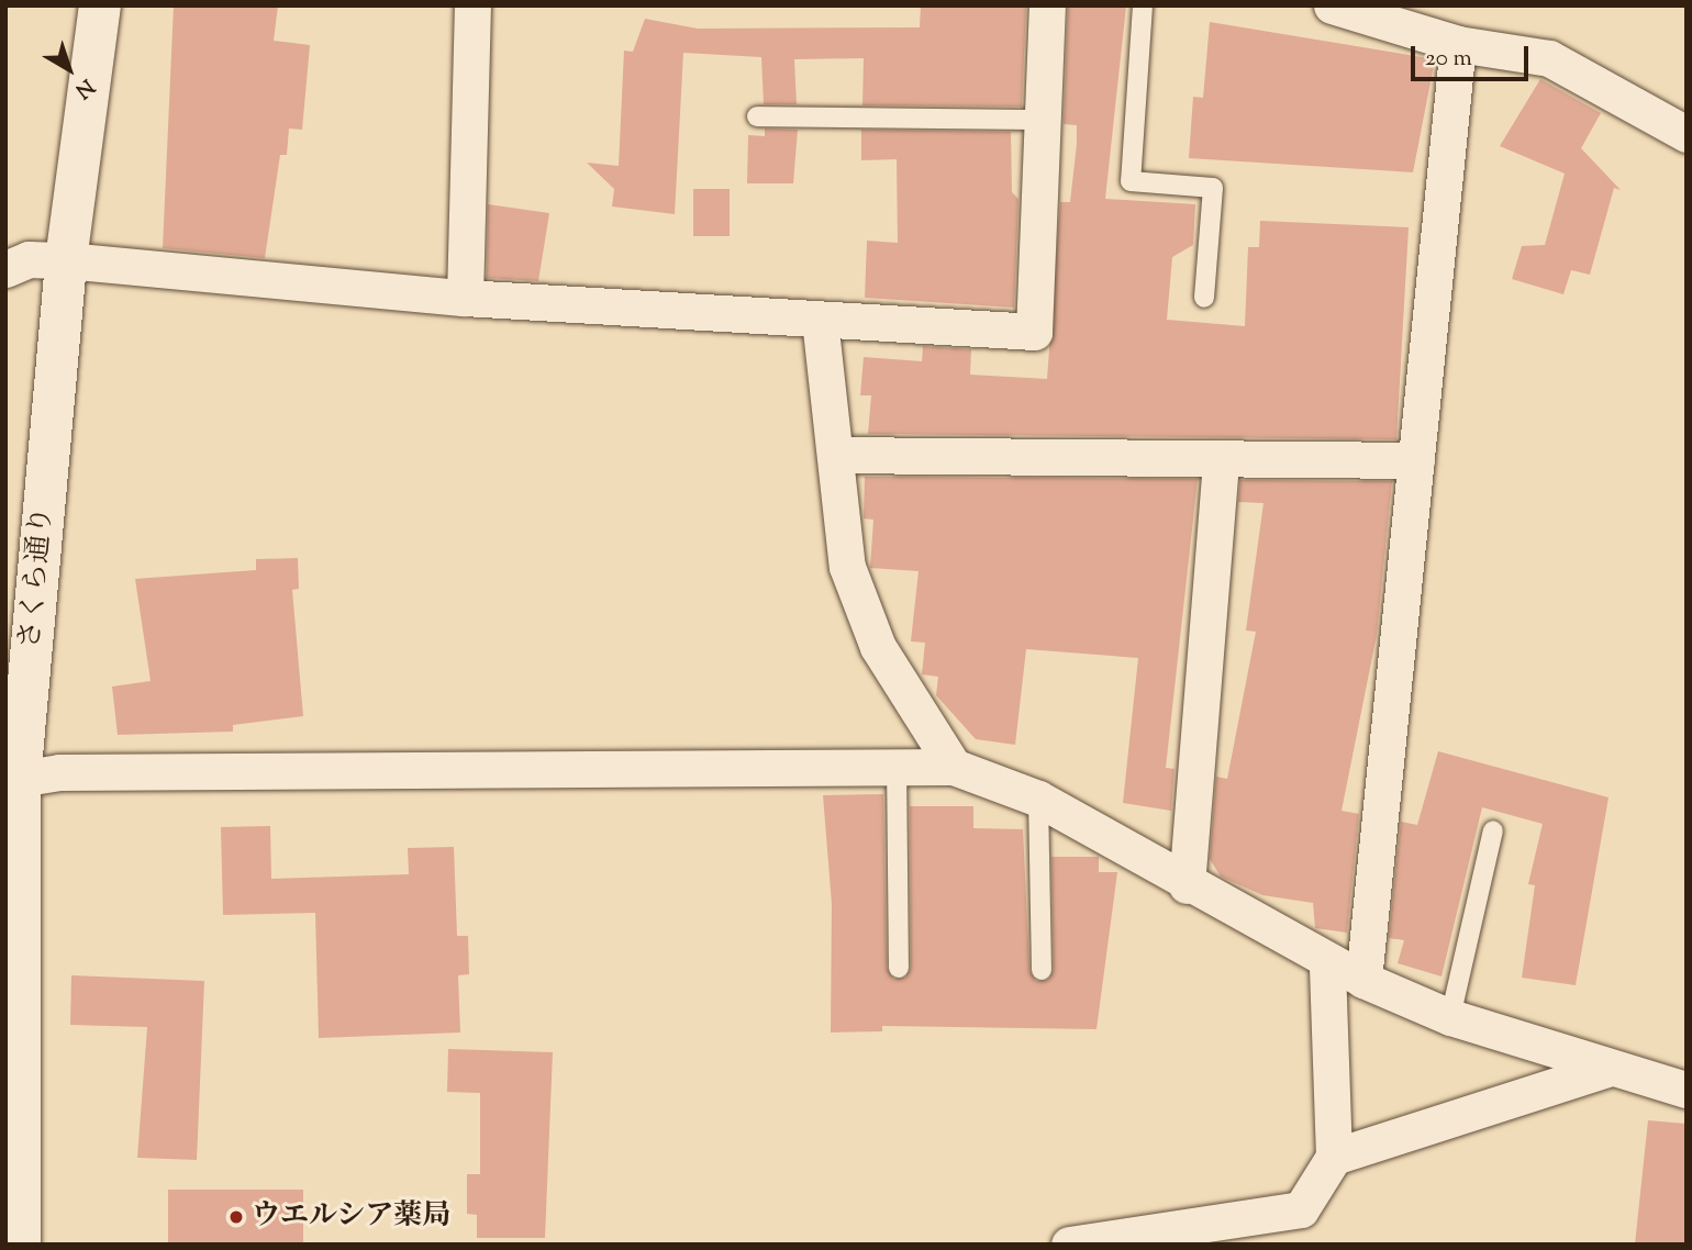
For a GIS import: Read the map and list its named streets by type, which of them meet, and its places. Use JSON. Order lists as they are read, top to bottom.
{
  "streets": {
    "street": ["さくら通り"]
  },
  "places": ["ウエルシア薬局"],
  "scale_bar": "20 m",
  "north": "bottom right"
}
